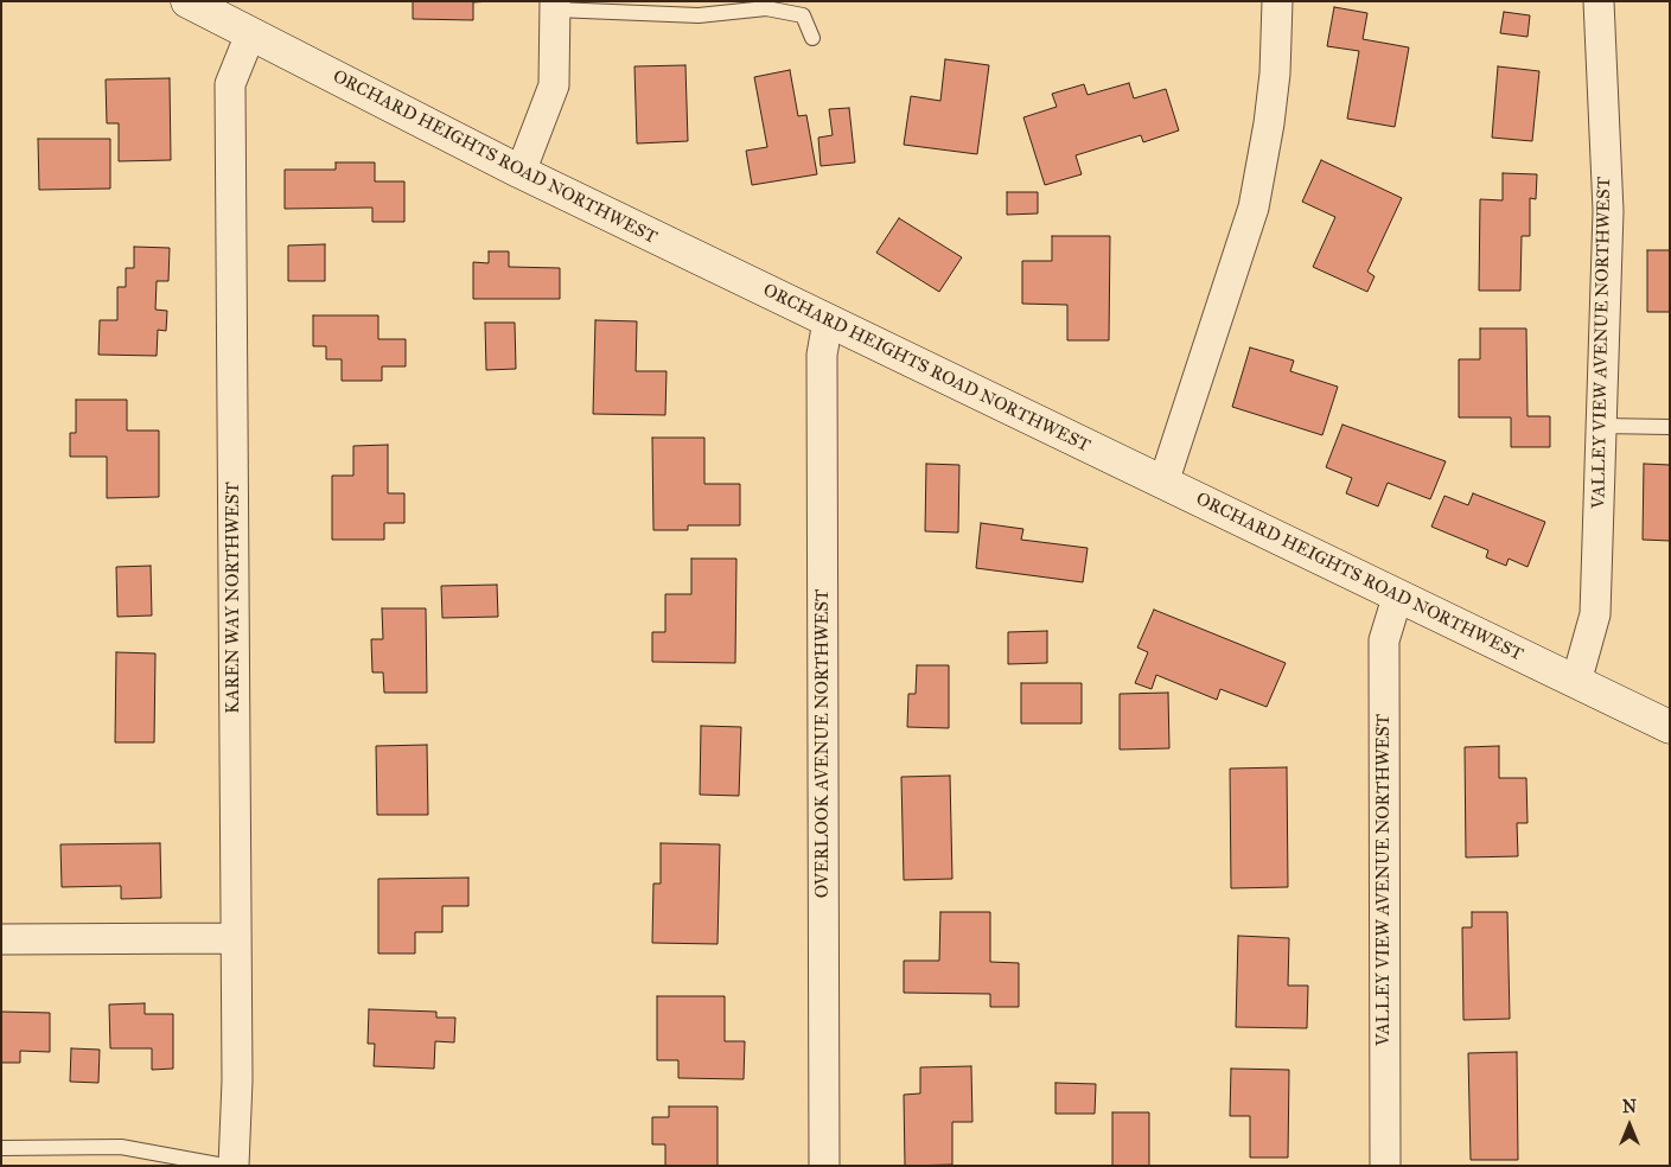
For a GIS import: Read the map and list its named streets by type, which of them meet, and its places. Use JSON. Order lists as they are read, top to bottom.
{
  "streets": {
    "main road": ["ORCHARD HEIGHTS ROAD NORTHWEST"],
    "street": ["VALLEY VIEW AVENUE NORTHWEST", "KAREN WAY NORTHWEST", "OVERLOOK AVENUE NORTHWEST"]
  },
  "crossings": [
    ["ORCHARD HEIGHTS ROAD NORTHWEST", "VALLEY VIEW AVENUE NORTHWEST"],
    ["ORCHARD HEIGHTS ROAD NORTHWEST", "KAREN WAY NORTHWEST"],
    ["ORCHARD HEIGHTS ROAD NORTHWEST", "OVERLOOK AVENUE NORTHWEST"]
  ],
  "north": "top"
}
